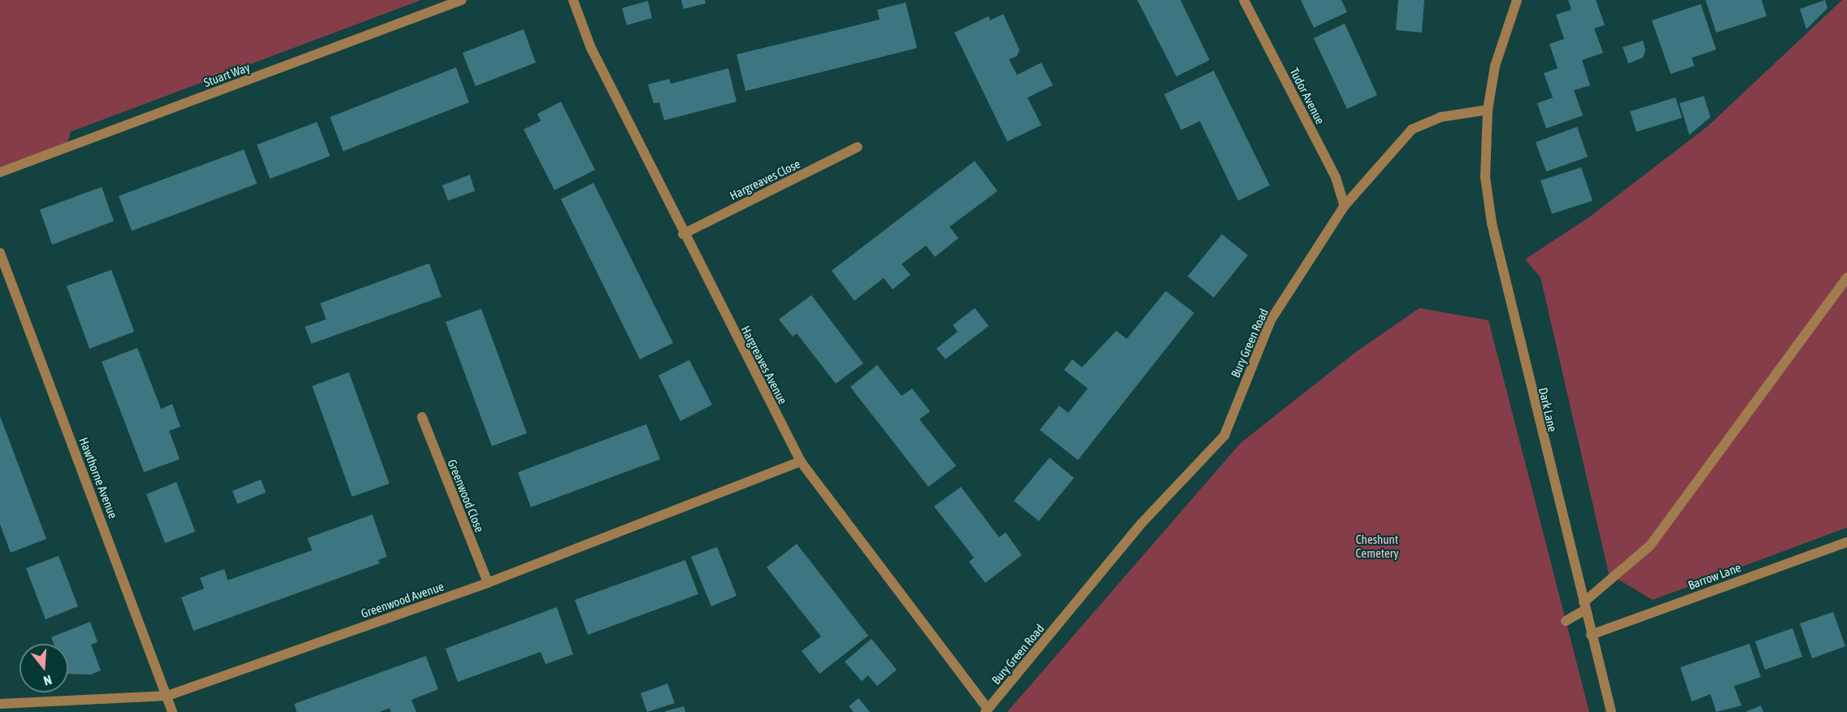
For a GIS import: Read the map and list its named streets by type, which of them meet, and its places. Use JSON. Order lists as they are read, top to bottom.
{
  "streets": {
    "street": [
      "Stuart Way",
      "Tudor Avenue",
      "Hargreaves Close",
      "Bury Green Road",
      "Hargreaves Avenue",
      "Dark Lane",
      "Hawthorne Avenue",
      "Greenwood Close",
      "Barrow Lane",
      "Greenwood Avenue"
    ]
  },
  "crossings": [
    ["Tudor Avenue", "Bury Green Road"],
    ["Hargreaves Close", "Hargreaves Avenue"],
    ["Bury Green Road", "Hargreaves Avenue"],
    ["Bury Green Road", "Dark Lane"],
    ["Hargreaves Avenue", "Greenwood Avenue"],
    ["Dark Lane", "Barrow Lane"],
    ["Hawthorne Avenue", "Greenwood Avenue"],
    ["Greenwood Close", "Greenwood Avenue"]
  ],
  "parks": ["Cheshunt Cemetery"],
  "north": "bottom"
}
